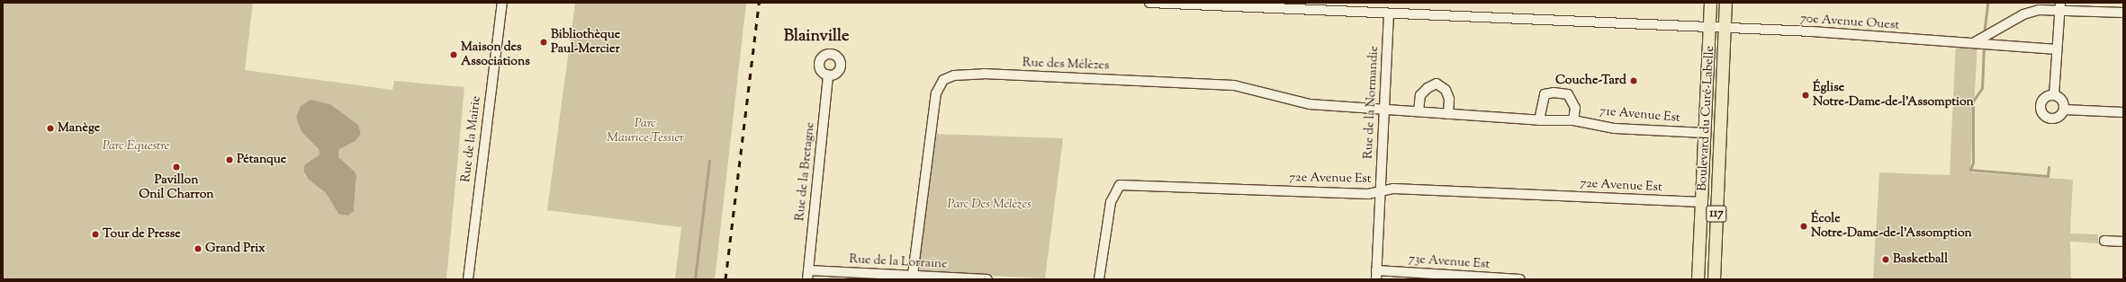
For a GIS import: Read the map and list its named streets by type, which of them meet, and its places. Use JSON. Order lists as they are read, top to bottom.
{
  "streets": {
    "main road": ["Boulevard du Curé-Labelle", "117"],
    "street": [
      "70e Avenue Ouest",
      "Rue des Mélèzes",
      "Rue de la Normandie",
      "71e Avenue Est",
      "Rue de la Mairie",
      "Rue de la Bretagne",
      "72e Avenue Est",
      "Rue de la Lorraine",
      "73e Avenue Est"
    ]
  },
  "crossings": [
    ["70e Avenue Ouest", "Rue de la Normandie"],
    ["70e Avenue Ouest", "Boulevard du Curé-Labelle"],
    ["Rue des Mélèzes", "Rue de la Normandie"],
    ["Rue des Mélèzes", "71e Avenue Est"],
    ["Rue des Mélèzes", "Rue de la Lorraine"],
    ["Rue de la Normandie", "71e Avenue Est"],
    ["Rue de la Normandie", "72e Avenue Est"],
    ["Rue de la Normandie", "73e Avenue Est"],
    ["71e Avenue Est", "Boulevard du Curé-Labelle"],
    ["Boulevard du Curé-Labelle", "72e Avenue Est"],
    ["Rue de la Bretagne", "Rue de la Lorraine"]
  ],
  "districts": ["Blainville"],
  "parks": ["Parc Maurice-Tessier", "Parc Équestre", "Parc Des Mélèzes"],
  "places": [
    "Bibliothèque Paul-Mercier",
    "Maison des Associations",
    "Couche-Tard",
    "Église Notre-Dame-de-l'Assomption",
    "Manège",
    "Pétanque",
    "Pavillon Onil Charron",
    "École Notre-Dame-de-l'Assomption",
    "Tour de Presse",
    "Grand Prix",
    "Basketball"
  ]
}
